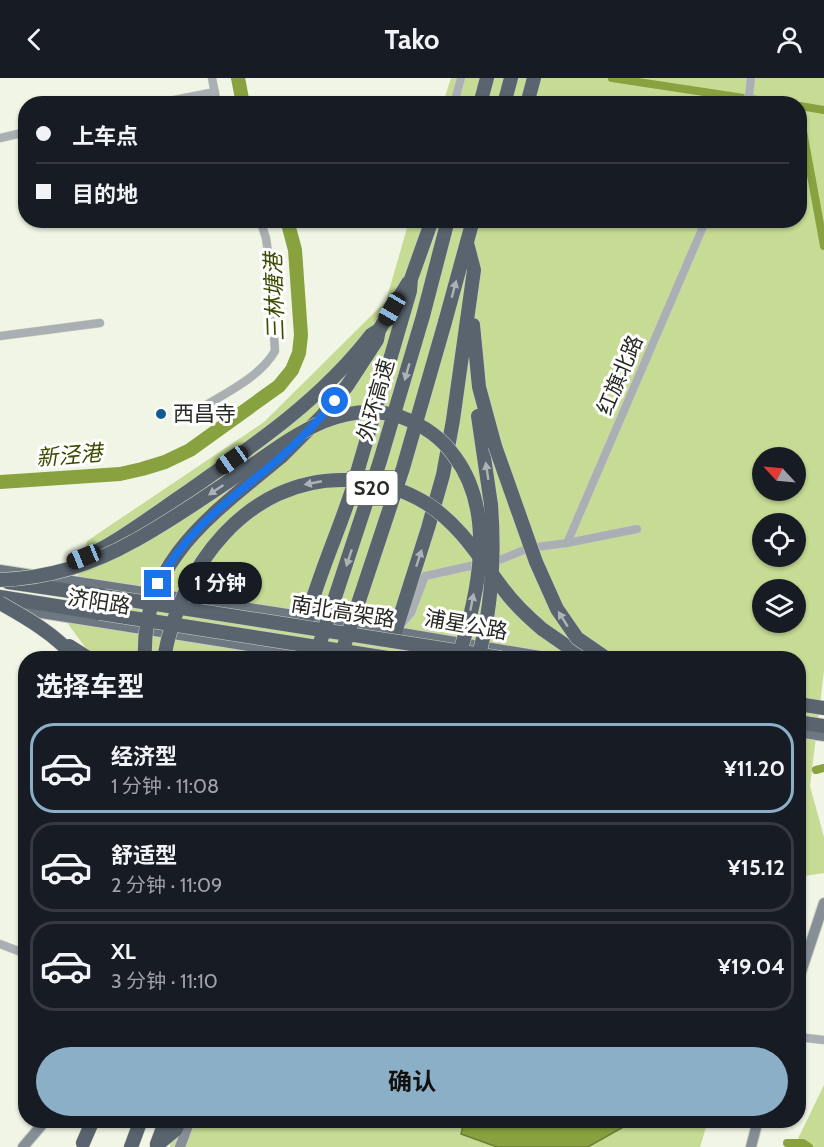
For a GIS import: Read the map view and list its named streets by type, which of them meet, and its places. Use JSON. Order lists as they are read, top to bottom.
{
  "streets": {
    "highway": ["外环高速", "S20", "南北高架路"],
    "main road": ["济阳路", "浦星公路"],
    "street": ["红旗北路"]
  },
  "crossings": [
    ["济阳路", "浦星公路"]
  ],
  "water": ["三林塘港", "新泾港"],
  "places": ["西昌寺"],
  "north": "top left",
  "page": {
    "header": "Tako",
    "banner": ["上车点", "目的地"],
    "bubble": "1 分钟",
    "heading": "选择车型",
    "list": [
      {
        "name": "经济型",
        "note": "1 分钟 · 11:08",
        "value": "¥11.20"
      },
      {
        "name": "舒适型",
        "note": "2 分钟 · 11:09",
        "value": "¥15.12"
      },
      {
        "name": "XL",
        "note": "3 分钟 · 11:10",
        "value": "¥19.04"
      }
    ],
    "buttons": "确认"
  }
}
